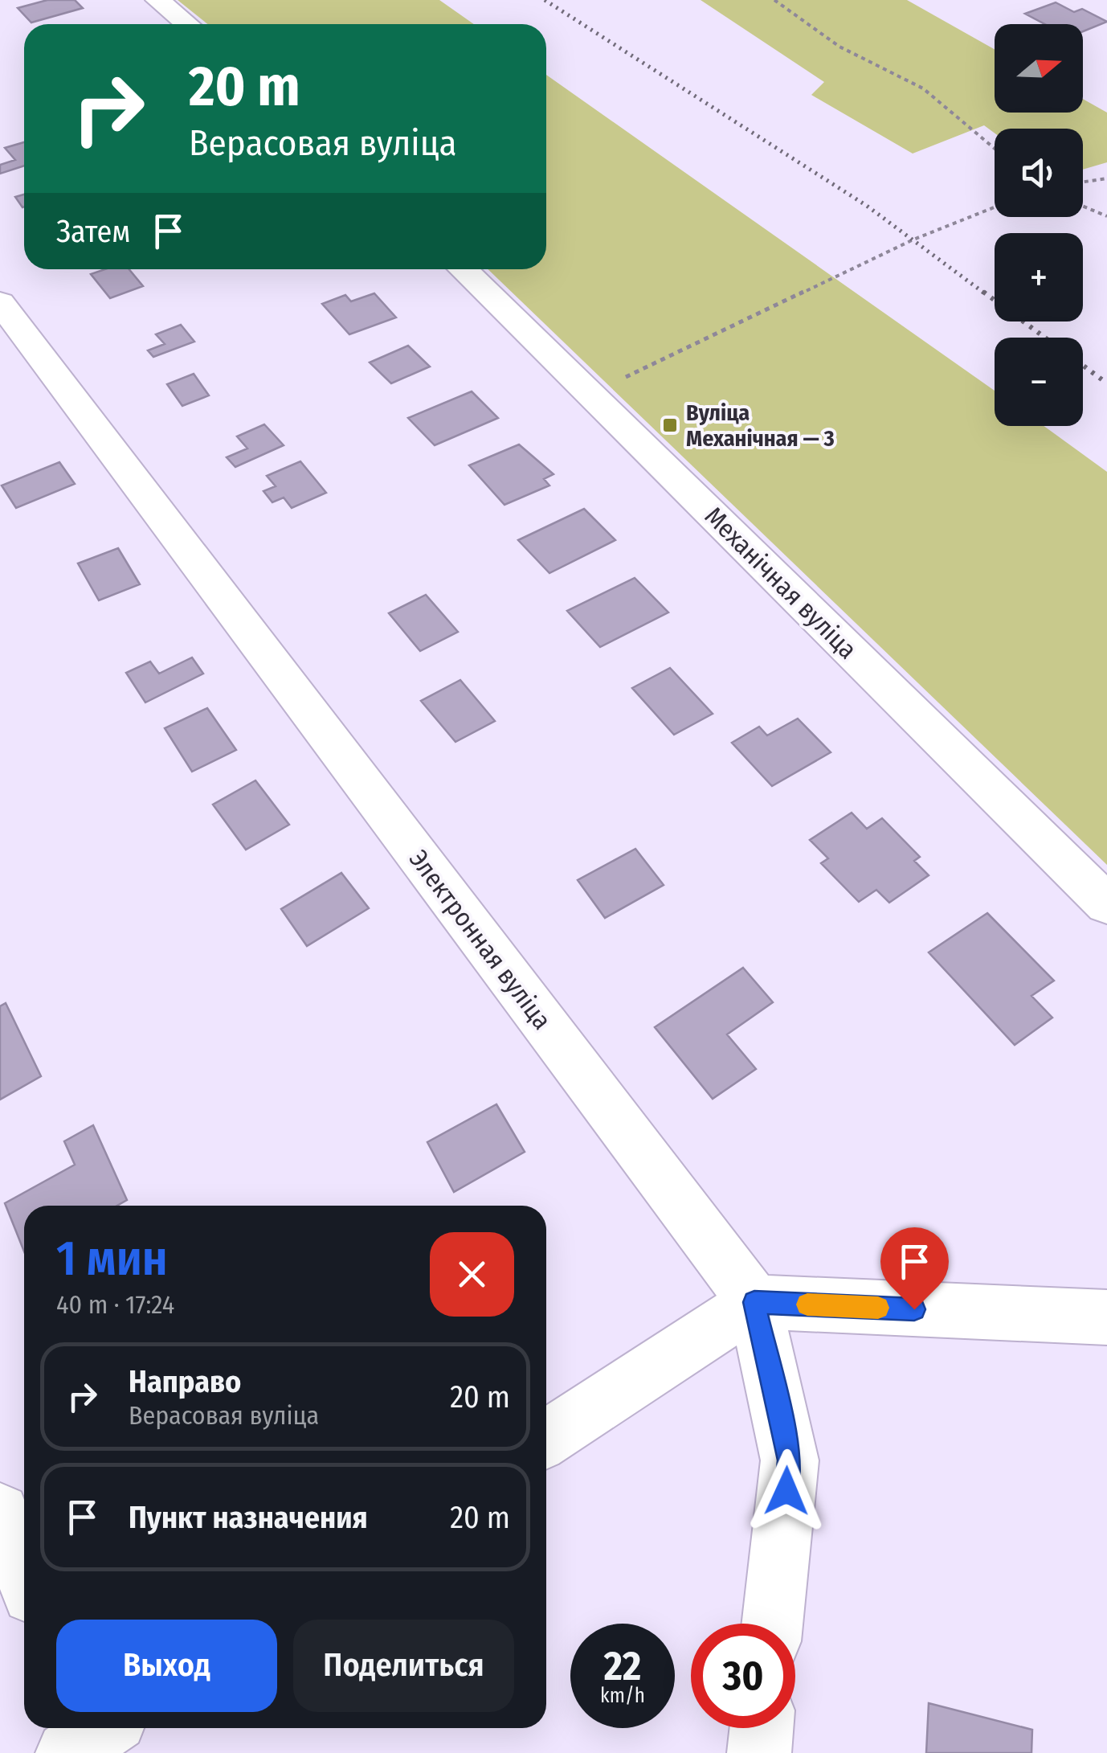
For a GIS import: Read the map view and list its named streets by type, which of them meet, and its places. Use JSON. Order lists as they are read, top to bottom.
{
  "streets": {
    "street": ["Механічная вуліца", "Электронная вуліца"]
  },
  "places": {
    "transit": ["Вуліца Механічная — 3"]
  },
  "north": "right",
  "page": {
    "map_buttons": ["+", "−"],
    "turn": ["20 m", "Верасовая вуліца"],
    "then": "Затем",
    "heading": ["1 мин", "40 m · 17:24"],
    "list": [
      {
        "name": "Направо",
        "note": "Верасовая вуліца",
        "value": "20 m"
      },
      {
        "name": "Пункт назначения",
        "value": "20 m"
      }
    ],
    "buttons": ["Выход", "Поделиться"],
    "speed": "22 km/h",
    "limit": "30"
  }
}
